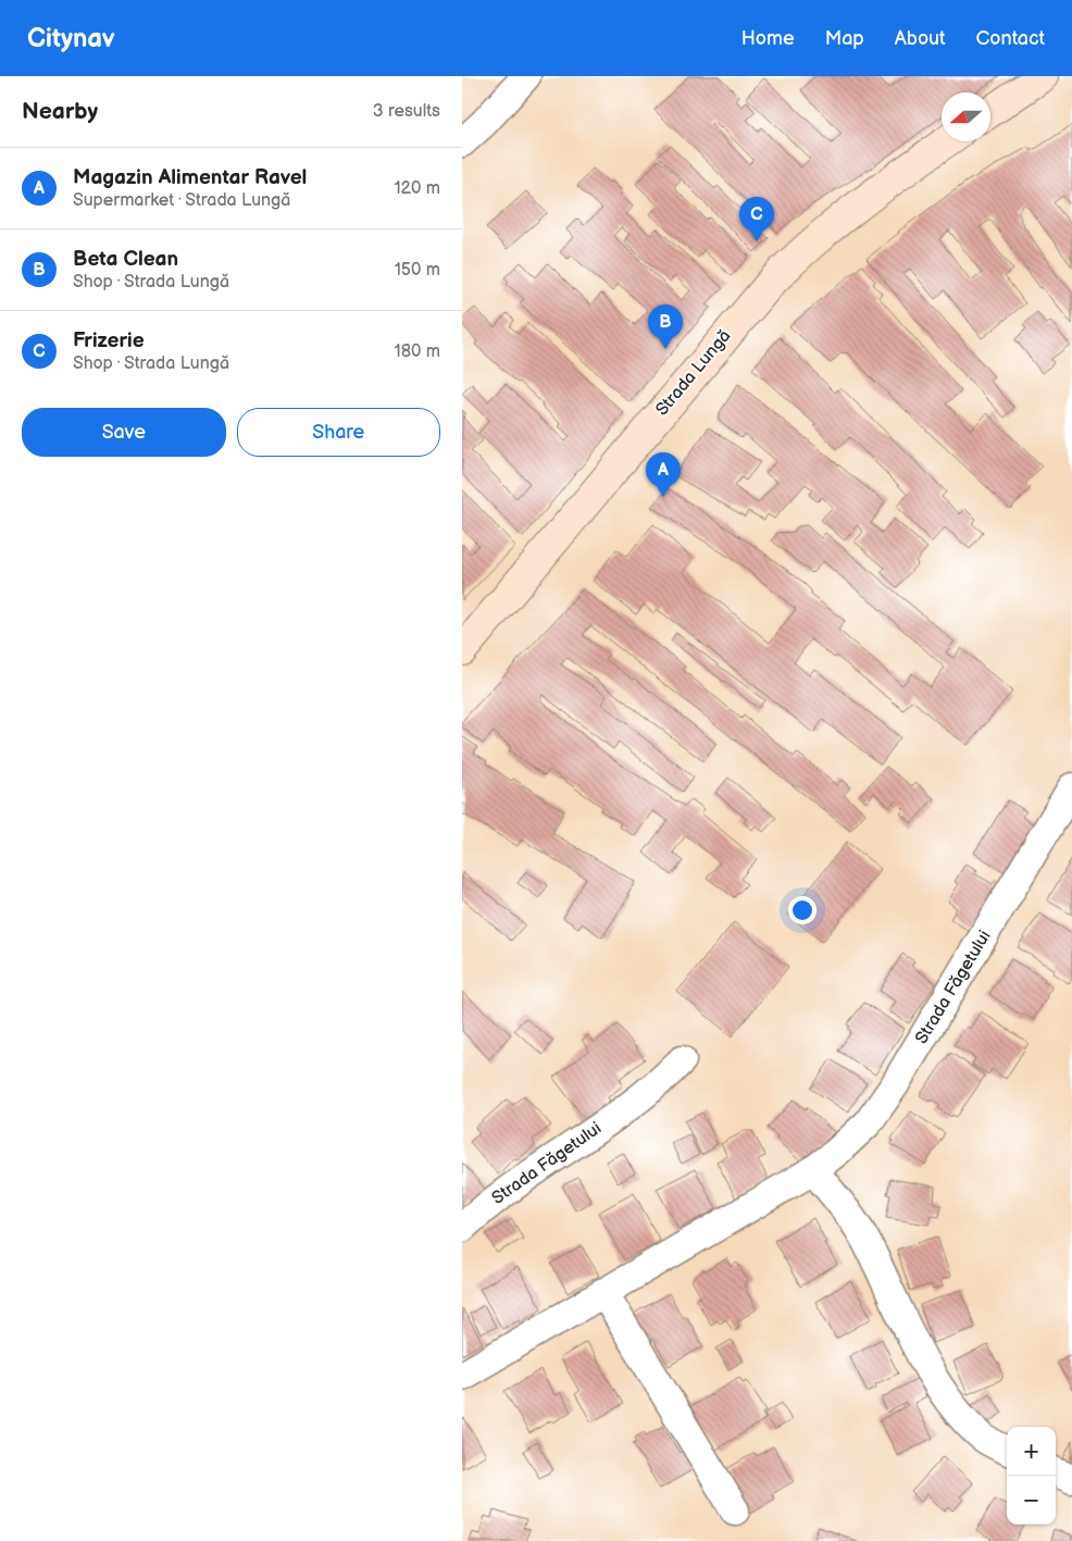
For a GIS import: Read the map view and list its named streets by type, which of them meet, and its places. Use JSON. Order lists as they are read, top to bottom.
{
  "streets": {
    "main road": ["Strada Lungă"],
    "street": ["Strada Făgetului"]
  },
  "north": "left",
  "page": {
    "header": "Citynav",
    "nav": [
      "Home",
      "Map",
      "About",
      "Contact"
    ],
    "heading": ["Nearby", "3 results"],
    "list": [
      {
        "mark": "A",
        "name": "Magazin Alimentar Ravel",
        "note": "Supermarket · Strada Lungă",
        "value": "120 m"
      },
      {
        "mark": "B",
        "name": "Beta Clean",
        "note": "Shop · Strada Lungă",
        "value": "150 m"
      },
      {
        "mark": "C",
        "name": "Frizerie",
        "note": "Shop · Strada Lungă",
        "value": "180 m"
      }
    ],
    "pins": ["C", "B", "A"],
    "buttons": ["Save", "Share"],
    "map_buttons": ["+", "−"]
  }
}
